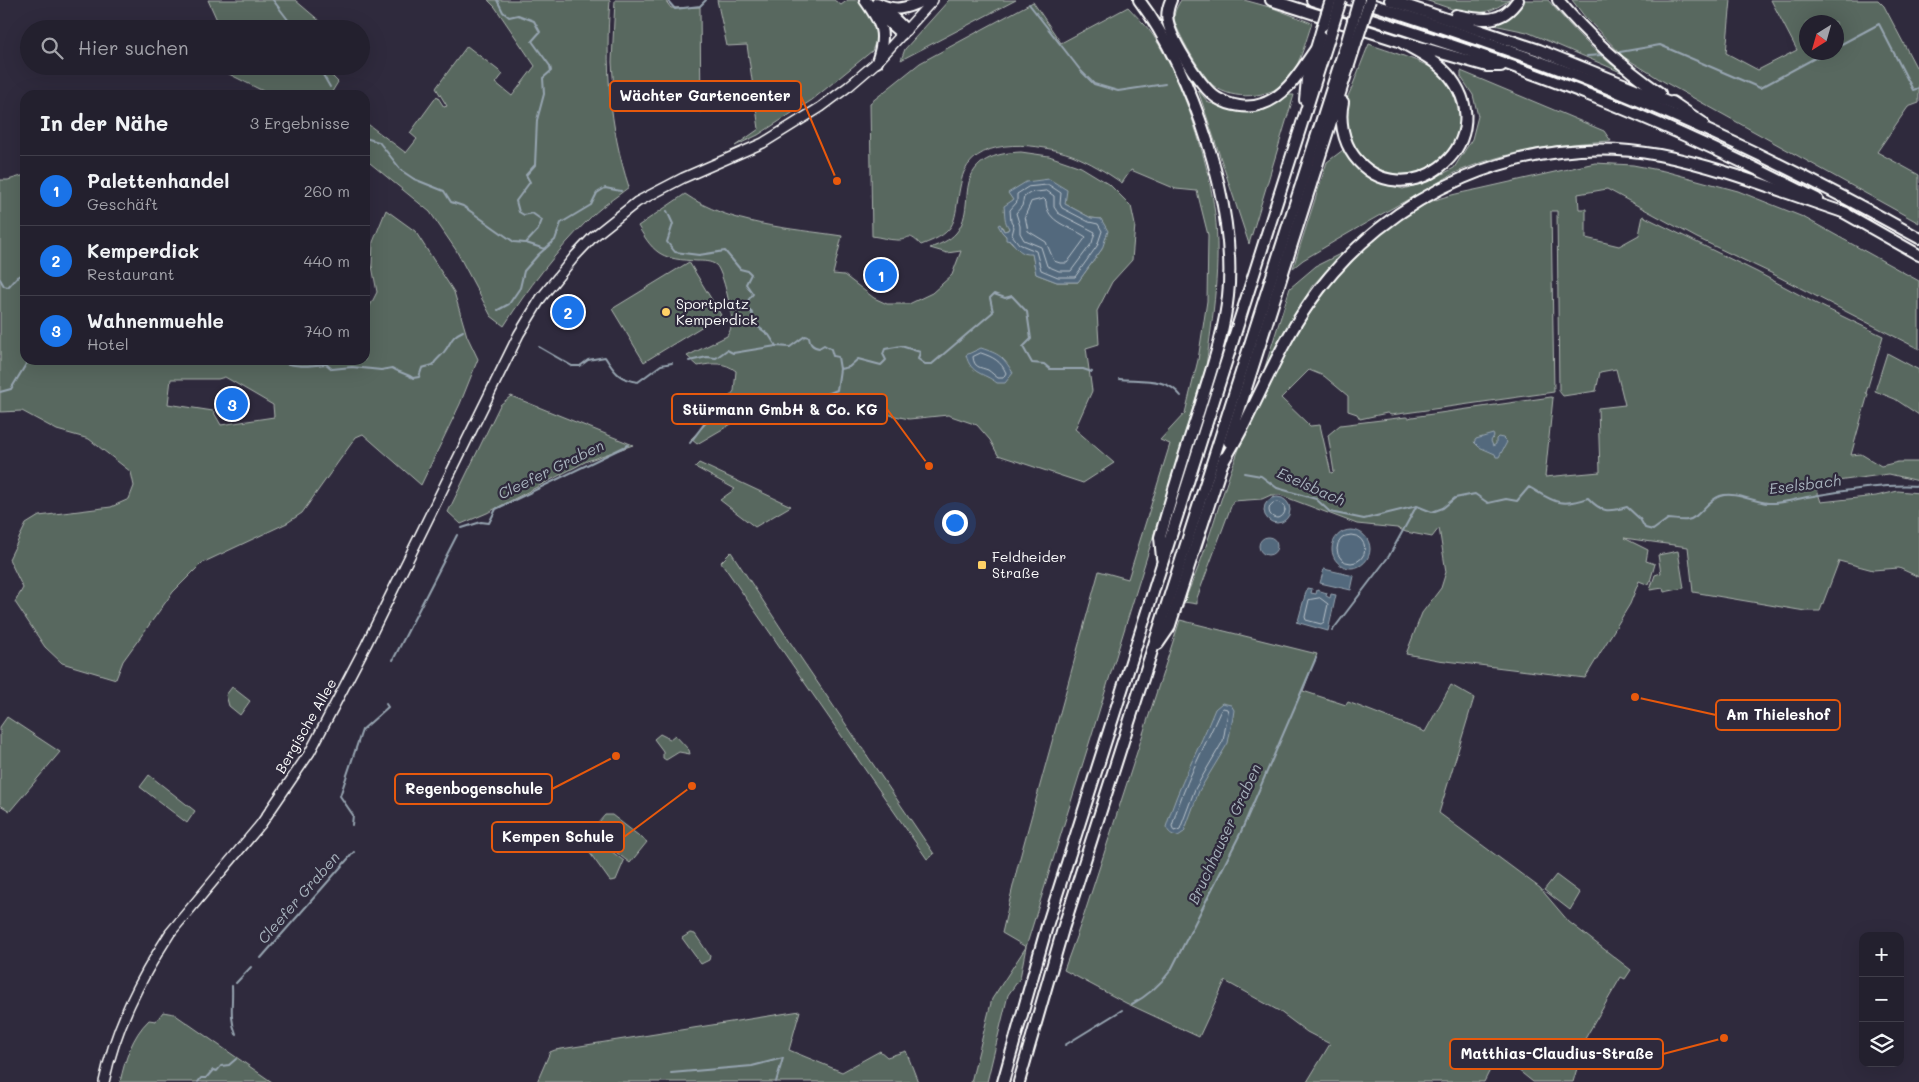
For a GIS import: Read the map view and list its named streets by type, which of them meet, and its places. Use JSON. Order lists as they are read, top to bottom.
{
  "streets": {
    "main road": ["Bergische Allee"]
  },
  "water": ["Cleefer Graben", "Eselsbach", "Bruchhauser Graben"],
  "places": {
    "other": [
      "Wächter Gartencenter",
      "Sportplatz Kemperdick",
      "Stürmann GmbH & Co. KG",
      "Am Thieleshof",
      "Regenbogenschule",
      "Kempen Schule",
      "Matthias-Claudius-Straße"
    ],
    "transit": ["Feldheider Straße"]
  },
  "north": "bottom left",
  "page": {
    "search": "Hier suchen",
    "heading": ["In der Nähe", "3 Ergebnisse"],
    "list": [
      {
        "mark": "1",
        "name": "Palettenhandel",
        "note": "Geschäft",
        "value": "260 m"
      },
      {
        "mark": "2",
        "name": "Kemperdick",
        "note": "Restaurant",
        "value": "440 m"
      },
      {
        "mark": "3",
        "name": "Wahnenmuehle",
        "note": "Hotel",
        "value": "740 m"
      }
    ],
    "pins": ["1", "2", "3"],
    "map_buttons": ["+", "−"]
  }
}
